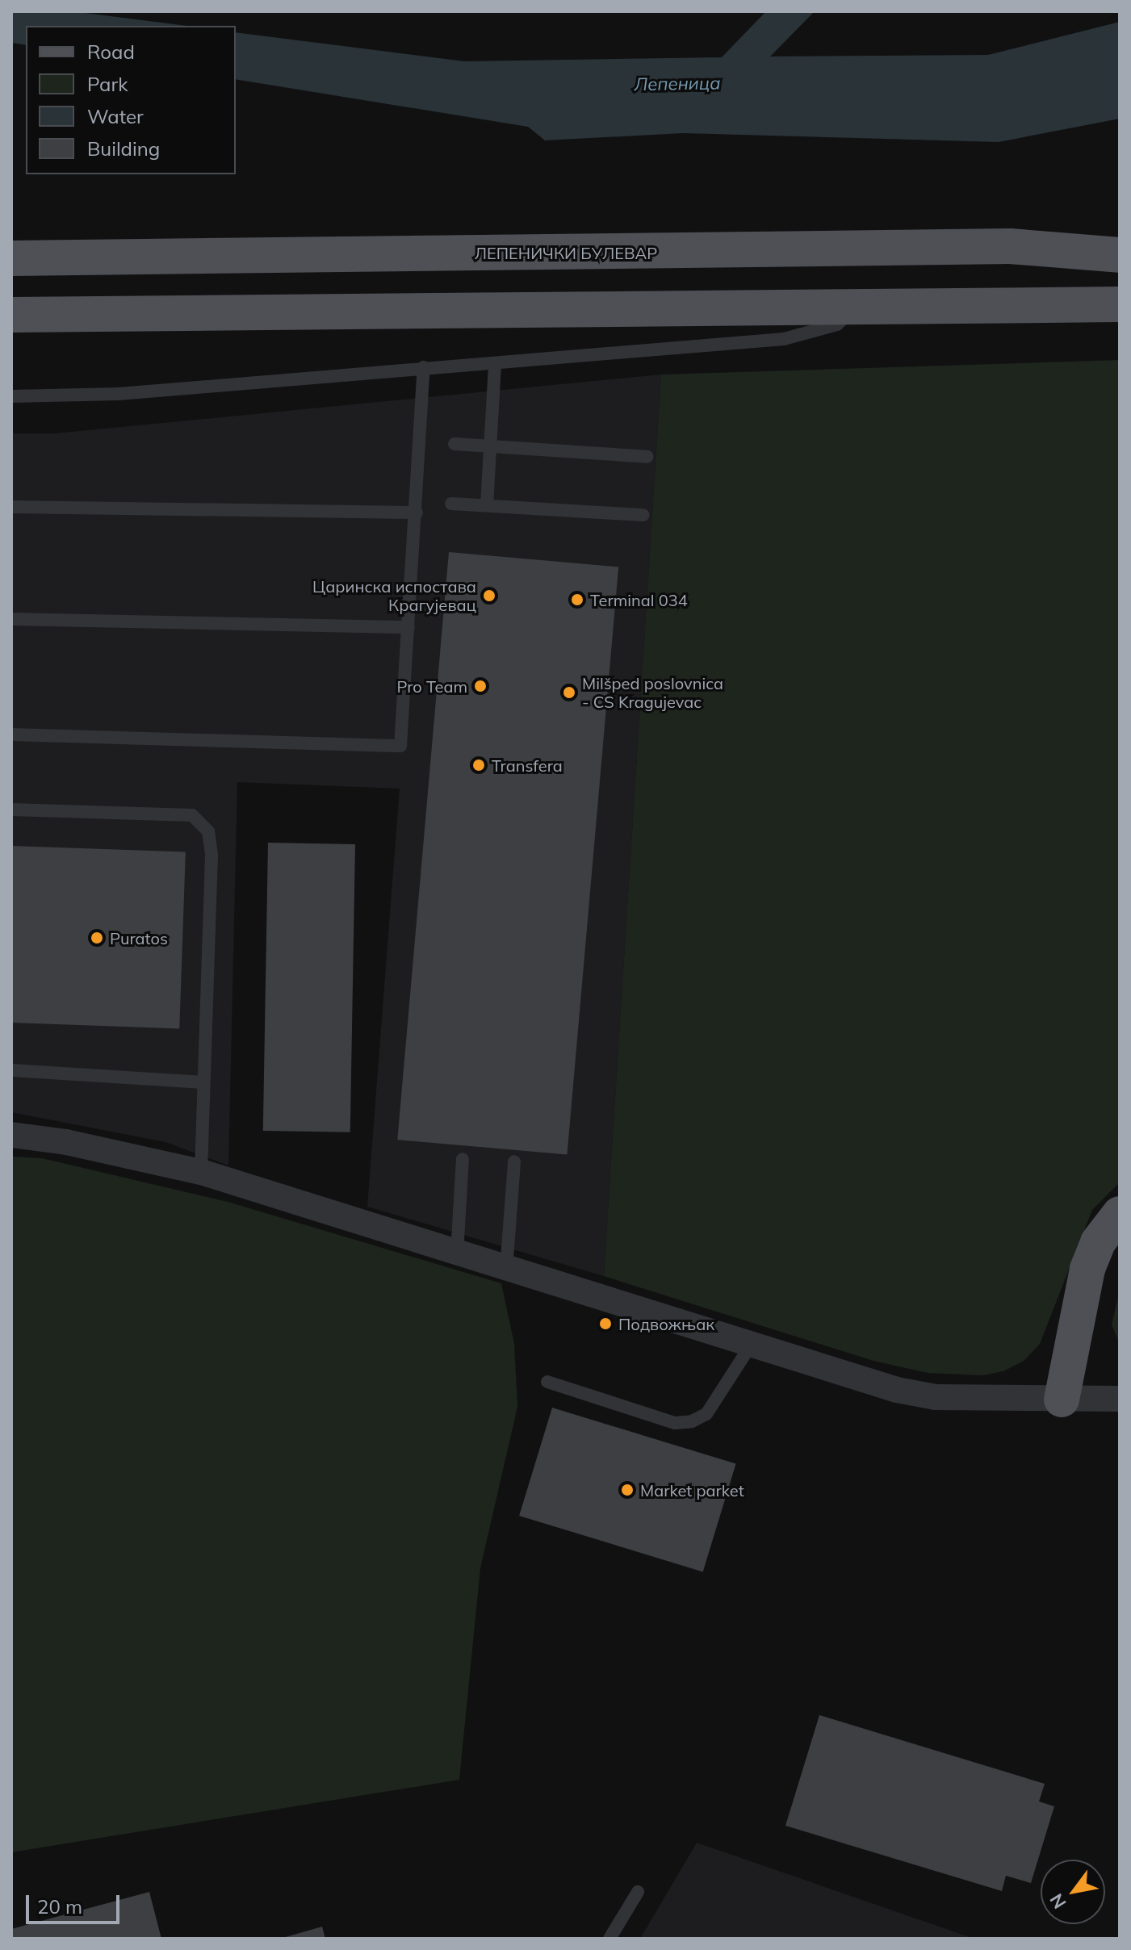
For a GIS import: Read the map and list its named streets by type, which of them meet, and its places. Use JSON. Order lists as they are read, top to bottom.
{
  "streets": {
    "main road": ["ЛЕПЕНИЧКИ БУЛЕВАР"]
  },
  "water": ["Лепеница"],
  "places": [
    "Царинска испостава Крагујевац",
    "Terminal 034",
    "Pro Team",
    "Milšped poslovnica - CS Kragujevac",
    "Transfera",
    "Puratos",
    "Подвожњак",
    "Market parket"
  ],
  "legend": [
    "Road",
    "Park",
    "Water",
    "Building"
  ],
  "scale_bar": "20 m",
  "north": "bottom left"
}
